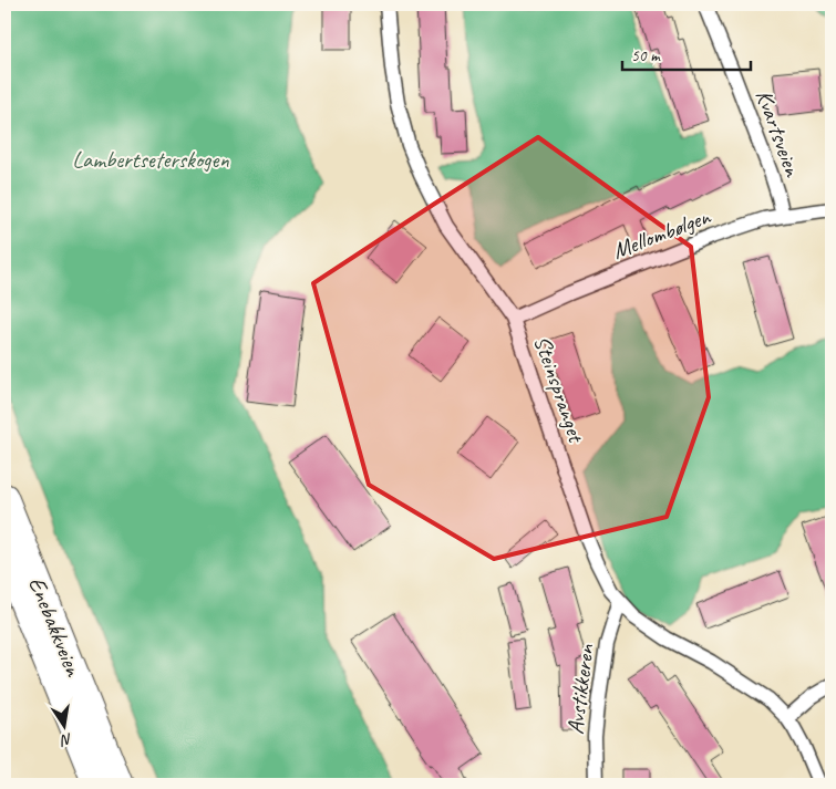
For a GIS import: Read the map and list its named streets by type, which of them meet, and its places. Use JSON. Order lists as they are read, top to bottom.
{
  "streets": {
    "highway": ["Enebakkveien"],
    "street": [
      "Kvartsveien",
      "Mellombølgen",
      "Steinspranget",
      "Avstikkeren"
    ]
  },
  "crossings": [
    ["Kvartsveien", "Mellombølgen"],
    ["Mellombølgen", "Steinspranget"],
    ["Steinspranget", "Avstikkeren"]
  ],
  "parks": ["Lambertseterskogen"],
  "scale_bar": "50 m",
  "north": "bottom"
}
